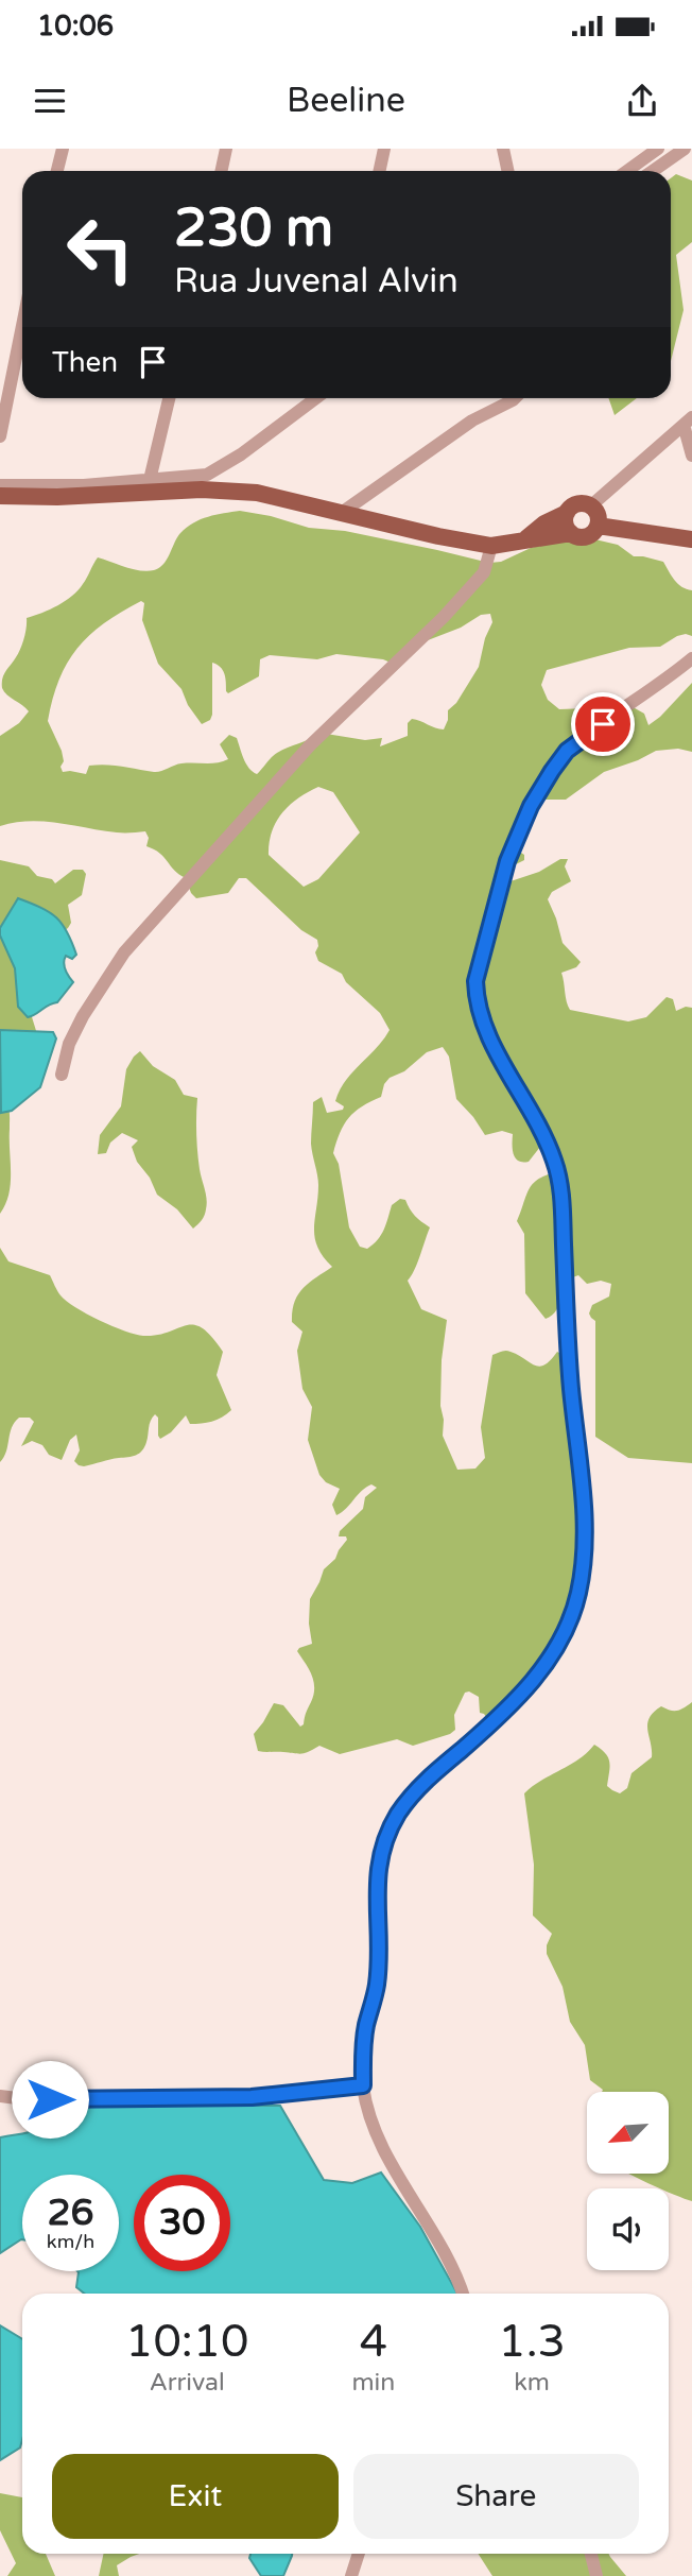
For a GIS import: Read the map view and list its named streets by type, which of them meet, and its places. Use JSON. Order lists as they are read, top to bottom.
{
  "north": "bottom left",
  "page": {
    "status": "10:06",
    "header": "Beeline",
    "turn": ["230 m", "Rua Juvenal Alvin"],
    "then": "Then",
    "speed": "26 km/h",
    "limit": "30",
    "eta": [
      "10:10",
      "Arrival",
      "4",
      "min",
      "1.3",
      "km"
    ],
    "buttons": ["Exit", "Share"]
  }
}
